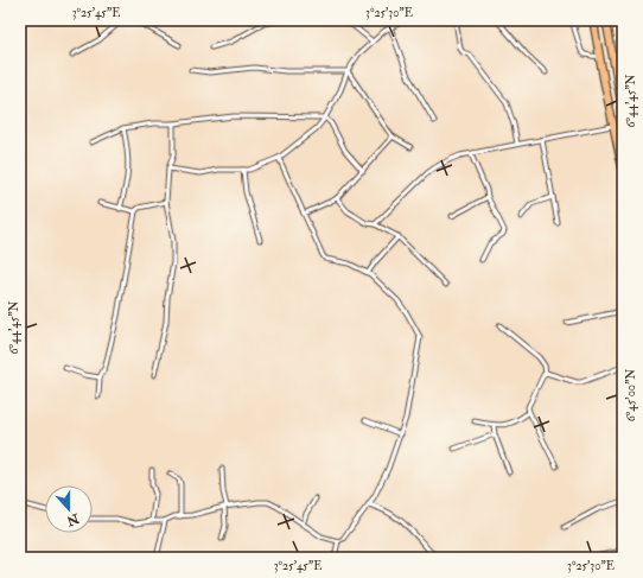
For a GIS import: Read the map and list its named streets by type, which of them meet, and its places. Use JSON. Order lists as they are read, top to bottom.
{
  "north": "bottom",
  "coordinates": [
    "3°25'45\"E",
    "3°25'30\"E",
    "6°44'45\"N",
    "6°45'00\"N"
  ]
}
